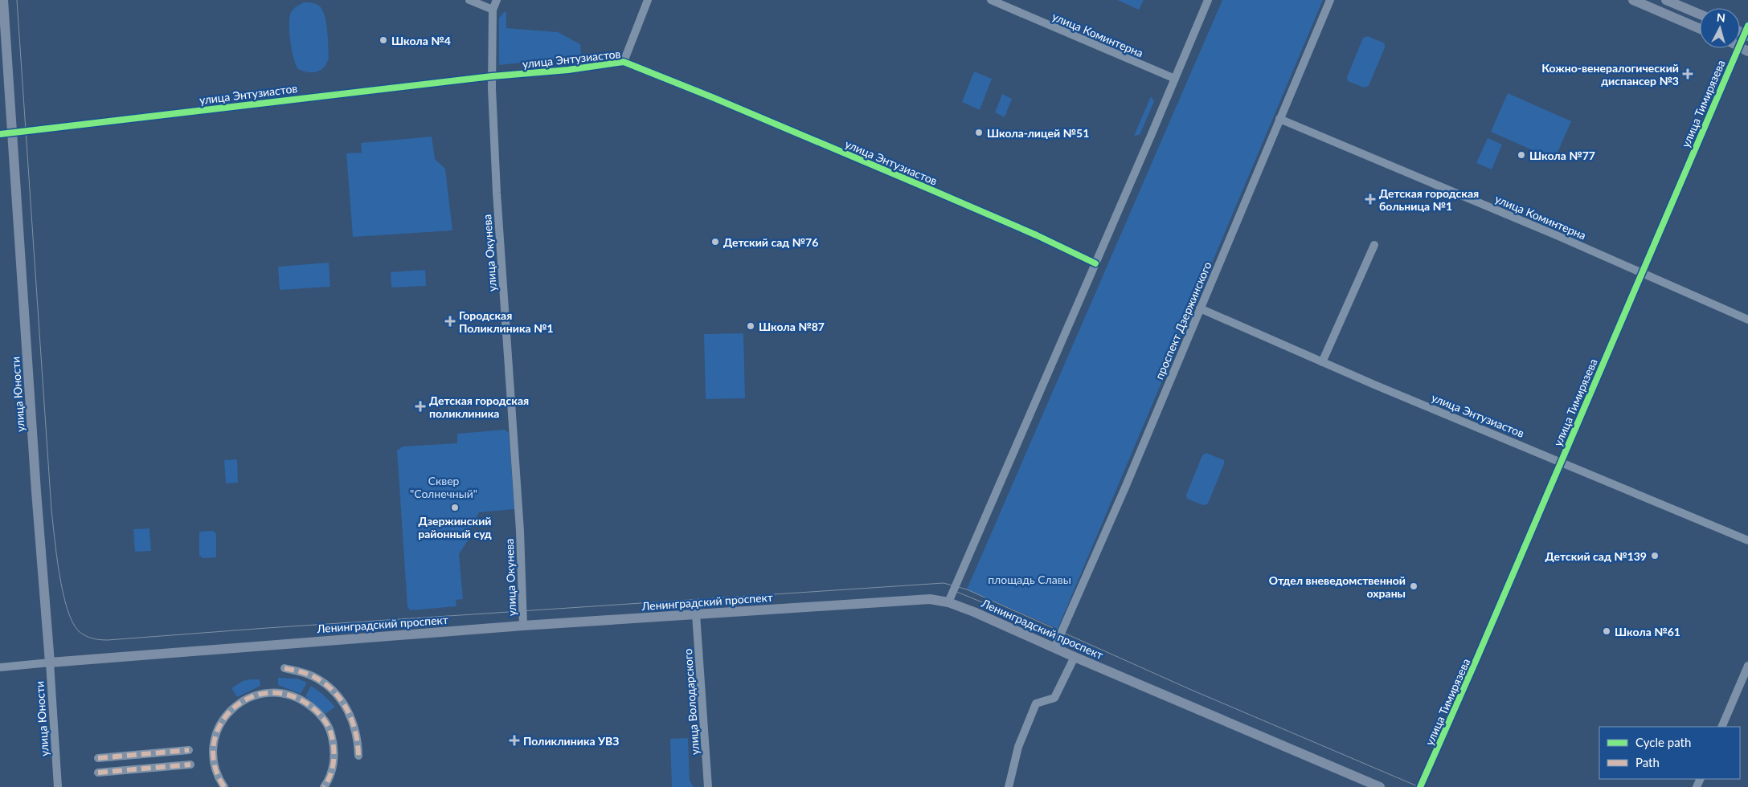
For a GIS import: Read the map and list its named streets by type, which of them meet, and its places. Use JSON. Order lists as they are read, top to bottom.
{
  "streets": {
    "main road": ["улица Юности", "Ленинградский проспект"],
    "street": [
      "улица Коминтерна",
      "улица Энтузиастов",
      "улица Тимирязева",
      "улица Окунева",
      "проспект Дзержинского",
      "улица Володарского"
    ]
  },
  "crossings": [
    ["улица Коминтерна", "улица Тимирязева"],
    ["улица Коминтерна", "проспект Дзержинского"],
    ["улица Энтузиастов", "улица Тимирязева"],
    ["улица Энтузиастов", "улица Окунева"],
    ["улица Энтузиастов", "проспект Дзержинского"],
    ["улица Энтузиастов", "улица Юности"],
    ["улица Окунева", "Ленинградский проспект"],
    ["проспект Дзержинского", "Ленинградский проспект"],
    ["улица Юности", "Ленинградский проспект"],
    ["Ленинградский проспект", "улица Володарского"]
  ],
  "parks": ["Сквер \"Солнечный\"", "площадь Славы"],
  "places": {
    "other": [
      "Школа №4",
      "Школа-лицей №51",
      "Школа №77",
      "Детский сад №76",
      "Школа №87",
      "Дзержинский районный суд",
      "Детский сад №139",
      "Отдел вневедомственной охраны",
      "Школа №61"
    ],
    "health": [
      "Кожно-венералогический диспансер №3",
      "Детская городская больница №1",
      "Городская Поликлиника №1",
      "Детская городская поликлиника",
      "Поликлиника УВЗ"
    ]
  },
  "legend": ["Cycle path", "Path"],
  "north": "top"
}
